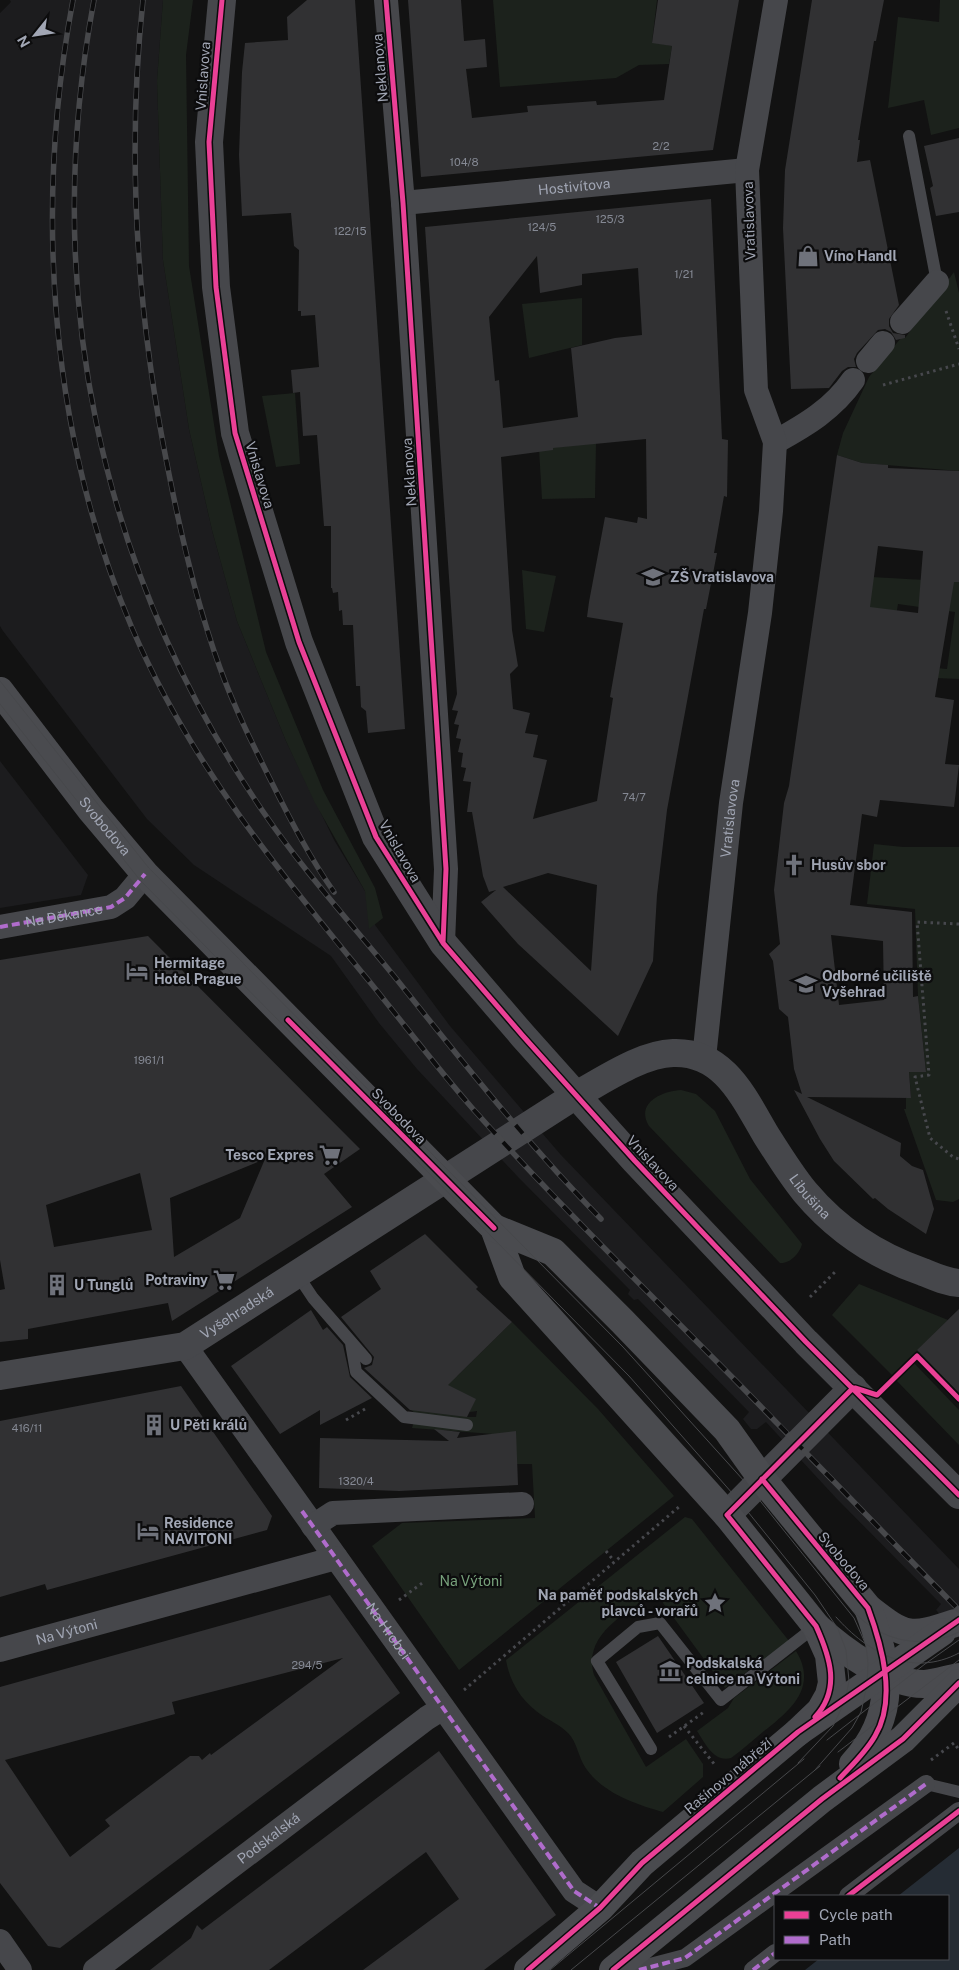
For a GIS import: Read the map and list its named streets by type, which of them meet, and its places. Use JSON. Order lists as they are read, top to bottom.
{
  "streets": {
    "main road": ["Svobodova", "Rašínovo nábřeží"],
    "street": [
      "Neklanova",
      "Vnislavova",
      "Hostivítova",
      "Vratislavova",
      "Na Děkance",
      "Libušina",
      "Vyšehradská",
      "Na Výtoni",
      "Na Hrobci",
      "Podskalská"
    ]
  },
  "crossings": [
    ["Neklanova", "Vnislavova"],
    ["Neklanova", "Hostivítova"],
    ["Vnislavova", "Vyšehradská"],
    ["Hostivítova", "Vratislavova"],
    ["Vratislavova", "Libušina"],
    ["Svobodova", "Na Děkance"],
    ["Svobodova", "Vyšehradská"],
    ["Svobodova", "Rašínovo nábřeží"],
    ["Vyšehradská", "Na Hrobci"],
    ["Na Výtoni", "Na Hrobci"],
    ["Na Hrobci", "Rašínovo nábřeží"],
    ["Na Hrobci", "Podskalská"]
  ],
  "parks": ["Na Výtoni"],
  "places": {
    "shop": ["Víno Handl"],
    "school or university": ["ZŠ Vratislavova", "Odborné učiliště Vyšehrad"],
    "church": ["Husův sbor"],
    "hotel": ["Hermitage Hotel Prague", "Residence NAVITONI"],
    "supermarket": ["Tesco Expres", "Potraviny"],
    "building": ["U Tunglů", "U Pěti králů"],
    "place": ["Na paměť podskalských plavců - vorařů"],
    "museum": ["Podskalská celnice na Výtoni"]
  },
  "house_numbers": [
    "2/2",
    "104/8",
    "125/3",
    "124/5",
    "122/15",
    "1/21",
    "74/7",
    "1961/1",
    "416/11",
    "1320/4",
    "294/5"
  ],
  "legend": ["Cycle path", "Path"],
  "north": "bottom left"
}
